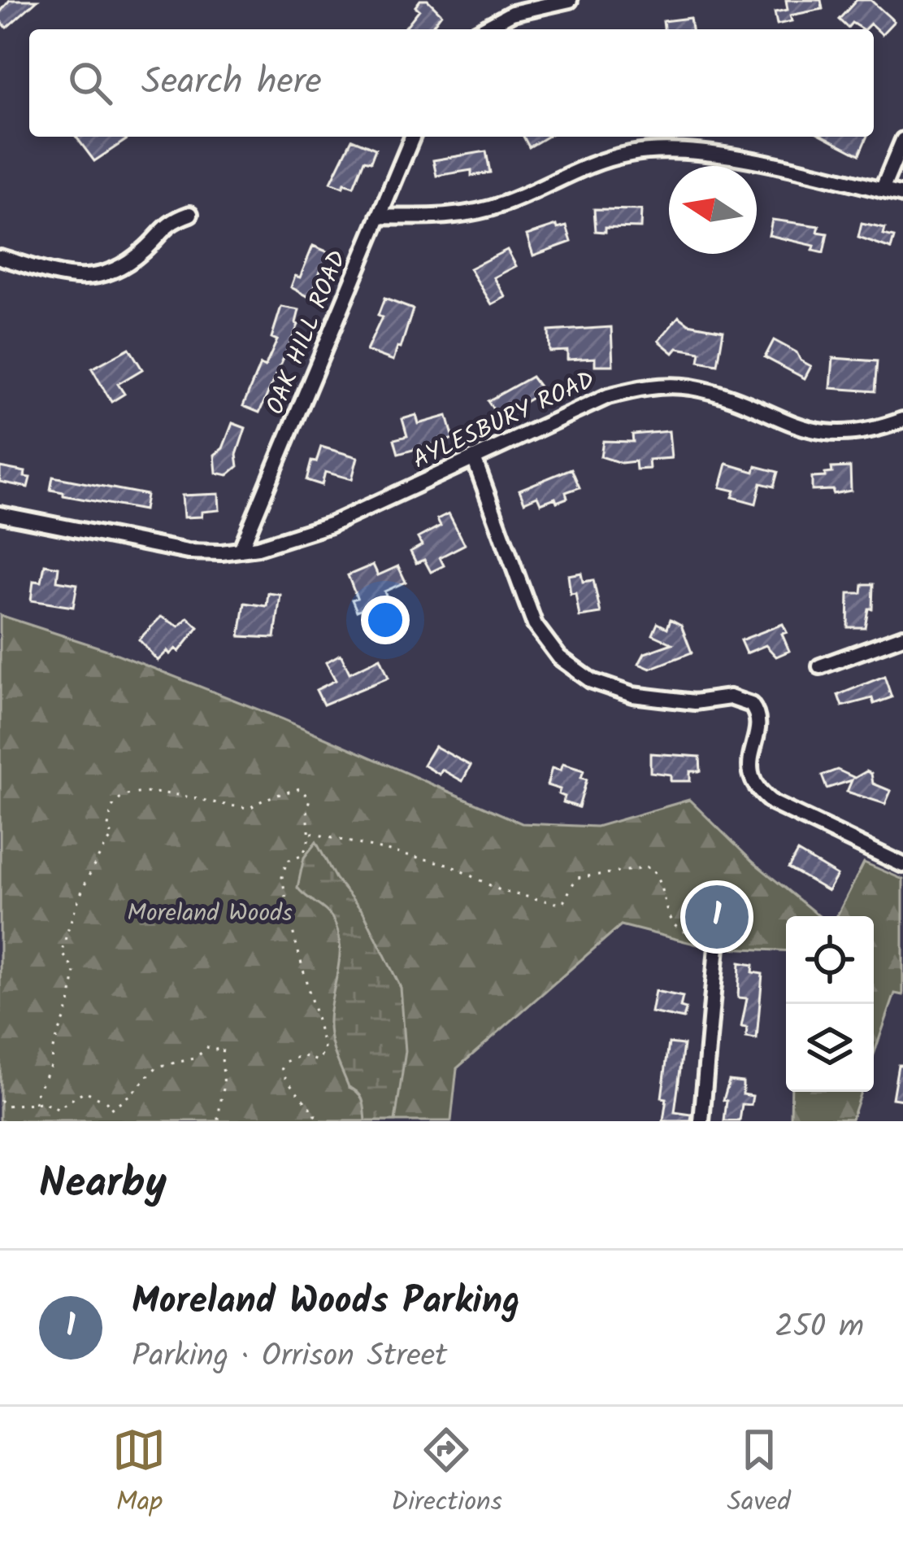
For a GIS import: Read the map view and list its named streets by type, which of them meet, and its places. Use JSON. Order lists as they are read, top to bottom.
{
  "streets": {
    "street": ["OAK HILL ROAD", "AYLESBURY ROAD"]
  },
  "crossings": [
    ["OAK HILL ROAD", "AYLESBURY ROAD"]
  ],
  "parks": ["Moreland Woods"],
  "north": "left",
  "page": {
    "search": "Search here",
    "pins": "1",
    "heading": "Nearby",
    "list": [
      {
        "mark": "1",
        "name": "Moreland Woods Parking",
        "note": "Parking · Orrison Street",
        "value": "250 m"
      }
    ],
    "nav": ["Map", "Directions", "Saved"]
  }
}
